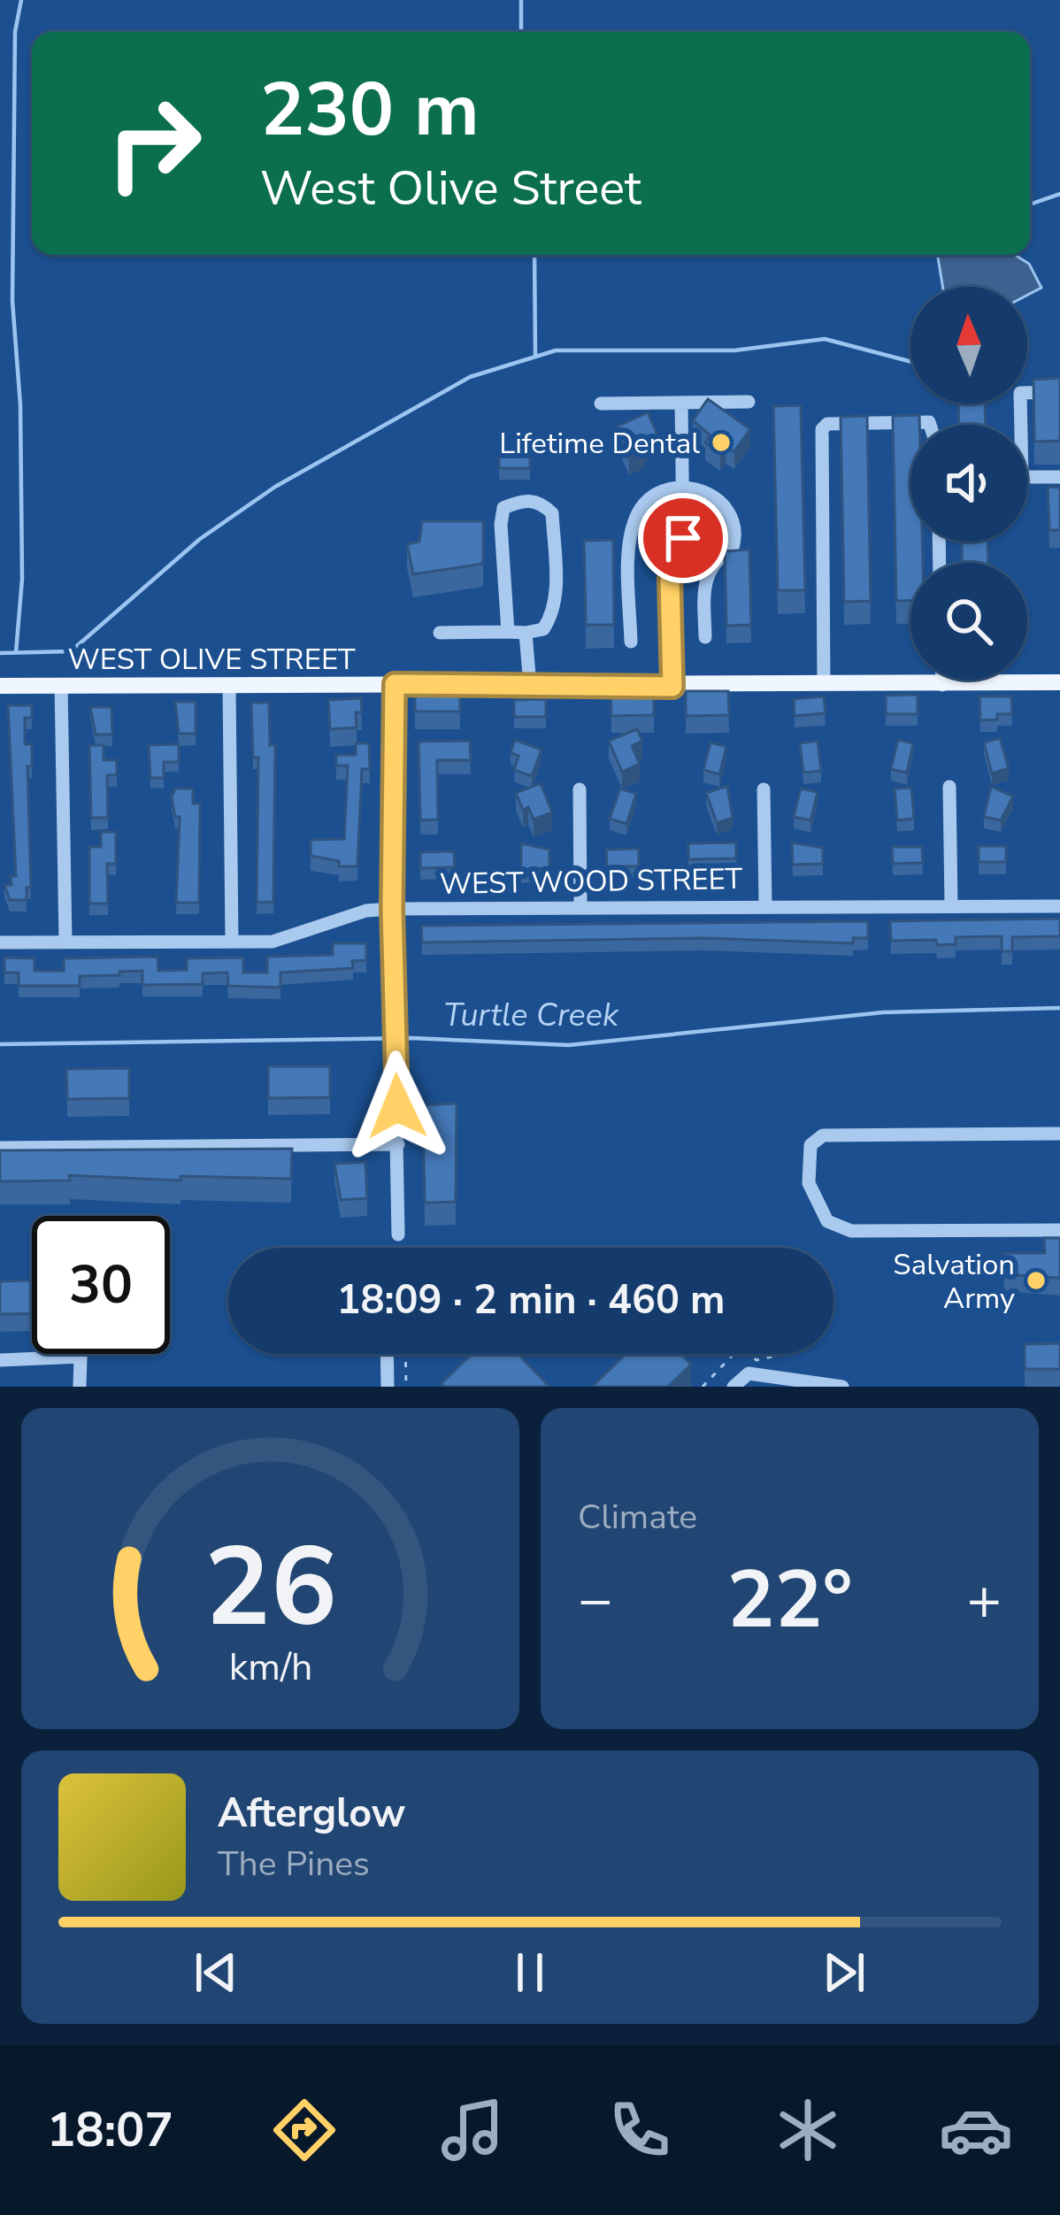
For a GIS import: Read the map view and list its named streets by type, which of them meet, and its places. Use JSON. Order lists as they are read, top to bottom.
{
  "streets": {
    "main road": ["WEST OLIVE STREET"],
    "street": ["WEST WOOD STREET"]
  },
  "water": ["Turtle Creek"],
  "places": ["Lifetime Dental", "Salvation Army"],
  "north": "top",
  "page": {
    "turn": ["230 m", "West Olive Street"],
    "limit": "30",
    "trip": "18:09 · 2 min · 460 m",
    "tile": "Climate",
    "heat": ["−", "22°", "+"],
    "song": ["Afterglow", "The Pines"],
    "tabs": "18:07",
    "gauge": ["26", "km/h"]
  }
}
